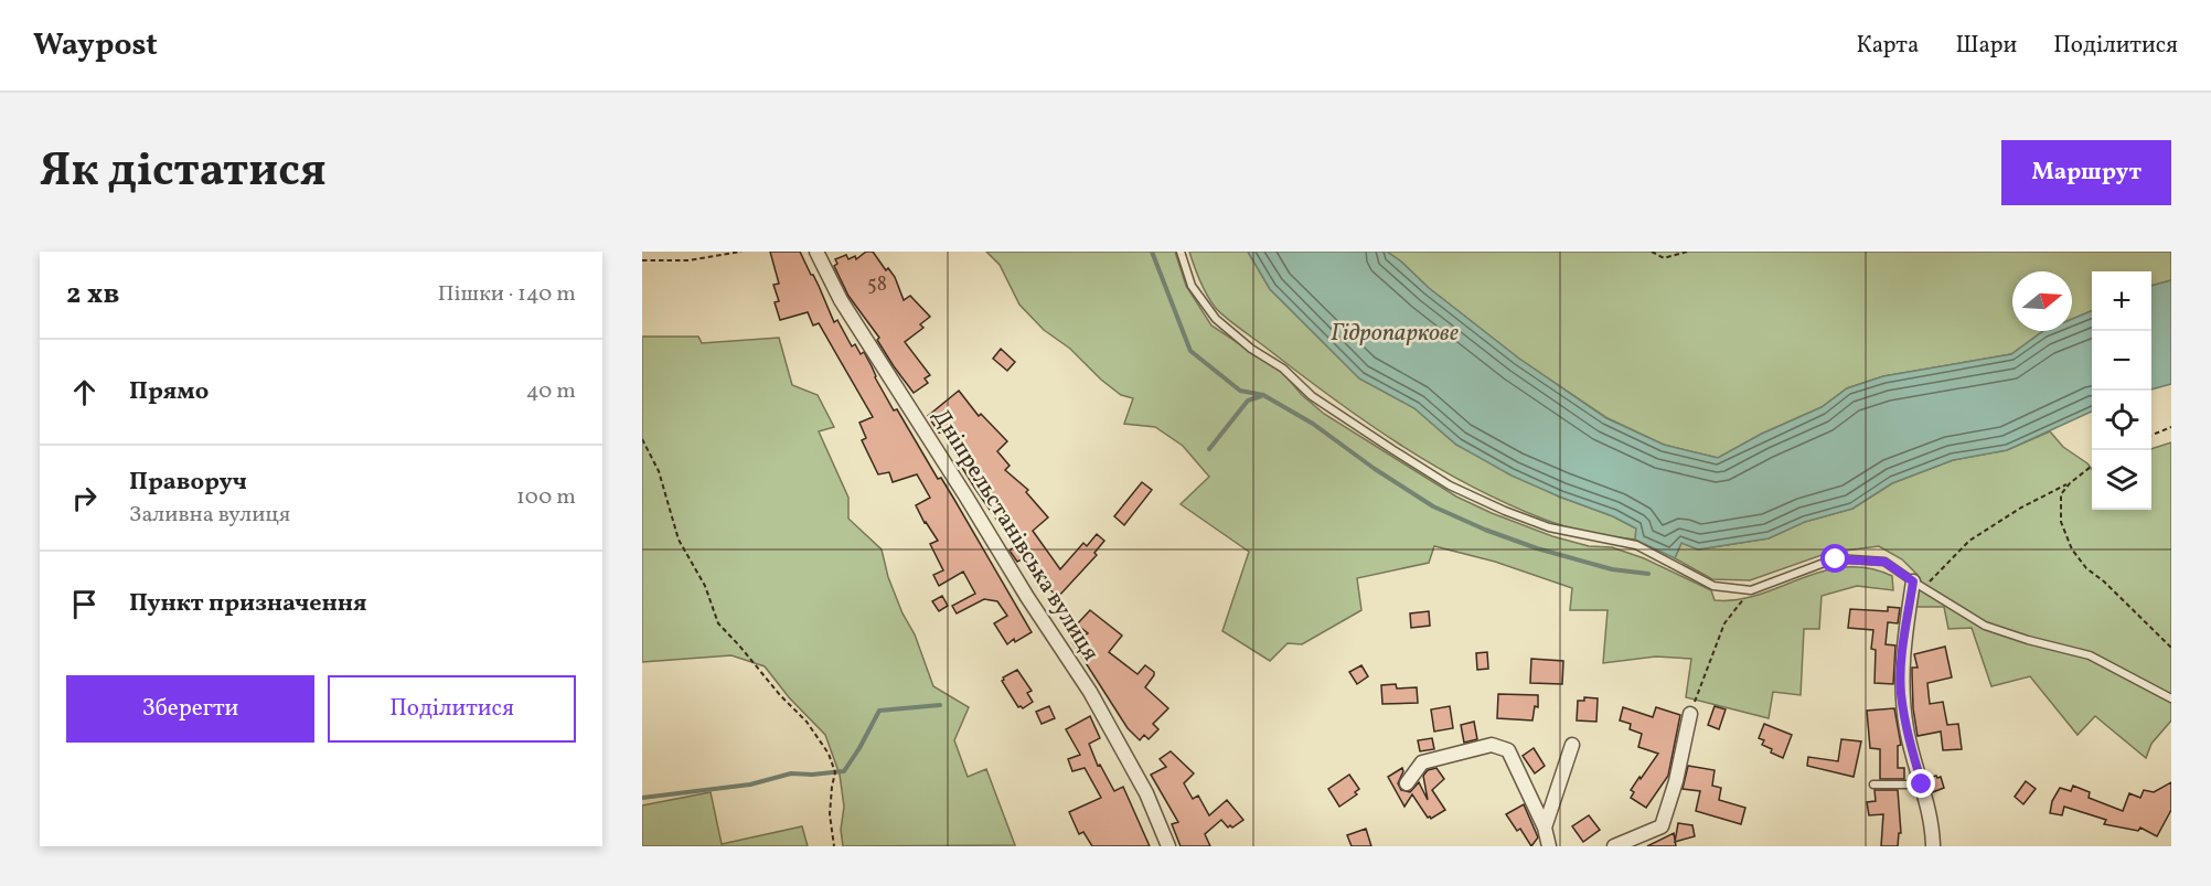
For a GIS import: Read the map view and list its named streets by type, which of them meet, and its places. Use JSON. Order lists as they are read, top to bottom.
{
  "streets": {
    "street": ["Дніпрельстанівська вулиця"]
  },
  "water": ["Гідропаркове"],
  "house_numbers": ["58"],
  "north": "right",
  "page": {
    "header": "Waypost",
    "nav": ["Карта", "Шари", "Поділитися"],
    "title": "Як дістатися",
    "buttons": [
      "Маршрут",
      ["Зберегти", "Поділитися"]
    ],
    "heading": ["2 хв", "Пішки · 140 m"],
    "map_buttons": ["+", "−"],
    "list": [
      ["Прямо", "40 m"],
      ["Праворуч", "Заливна вулиця", "100 m"],
      "Пункт призначення"
    ]
  }
}
